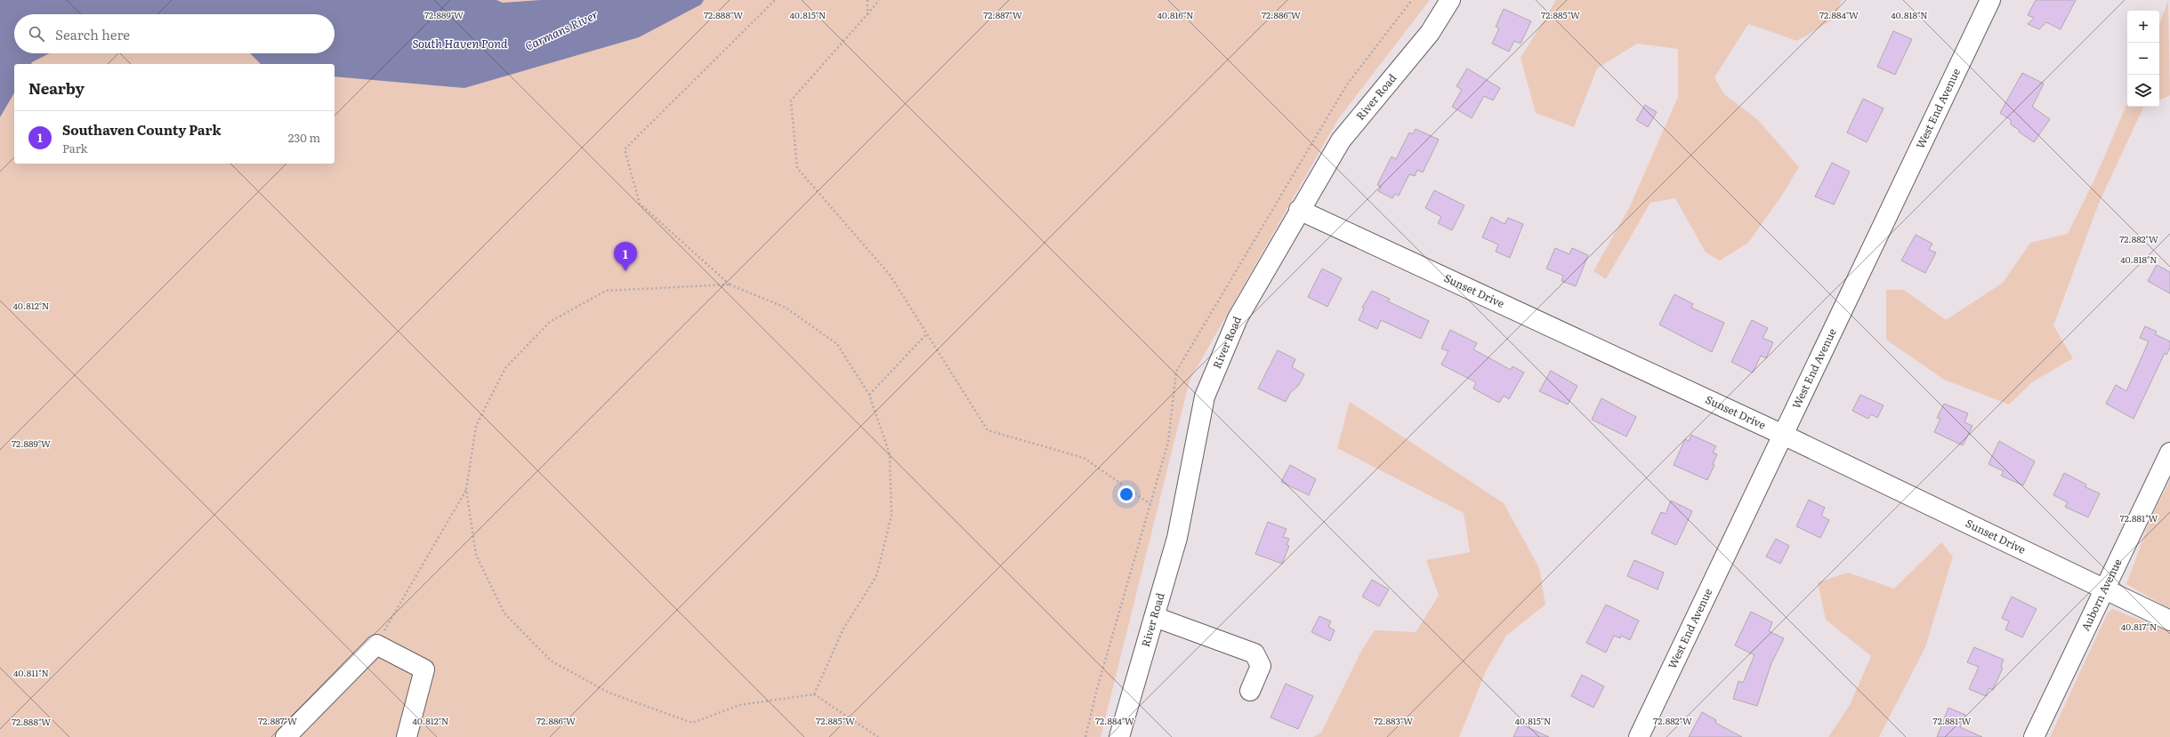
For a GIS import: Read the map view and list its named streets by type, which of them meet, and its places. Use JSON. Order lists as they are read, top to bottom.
{
  "streets": {
    "street": [
      "River Road",
      "West End Avenue",
      "Sunset Drive",
      "Auborn Avenue"
    ]
  },
  "crossings": [
    ["River Road", "Sunset Drive"],
    ["West End Avenue", "Sunset Drive"],
    ["Sunset Drive", "Auborn Avenue"]
  ],
  "water": ["Carmans River", "South Haven Pond"],
  "page": {
    "map_buttons": ["+", "−"],
    "search": "Search here",
    "heading": "Nearby",
    "list": [
      {
        "mark": "1",
        "name": "Southaven County Park",
        "note": "Park",
        "value": "230 m"
      }
    ],
    "pins": "1"
  },
  "coordinates": [
    "40.818°N",
    "72.889°W",
    "72.888°W",
    "40.815°N",
    "72.887°W",
    "40.816°N",
    "72.886°W",
    "72.885°W",
    "72.884°W",
    "72.882°W",
    "40.812°N",
    "72.881°W",
    "40.817°N",
    "40.811°N",
    "72.883°W"
  ]
}
